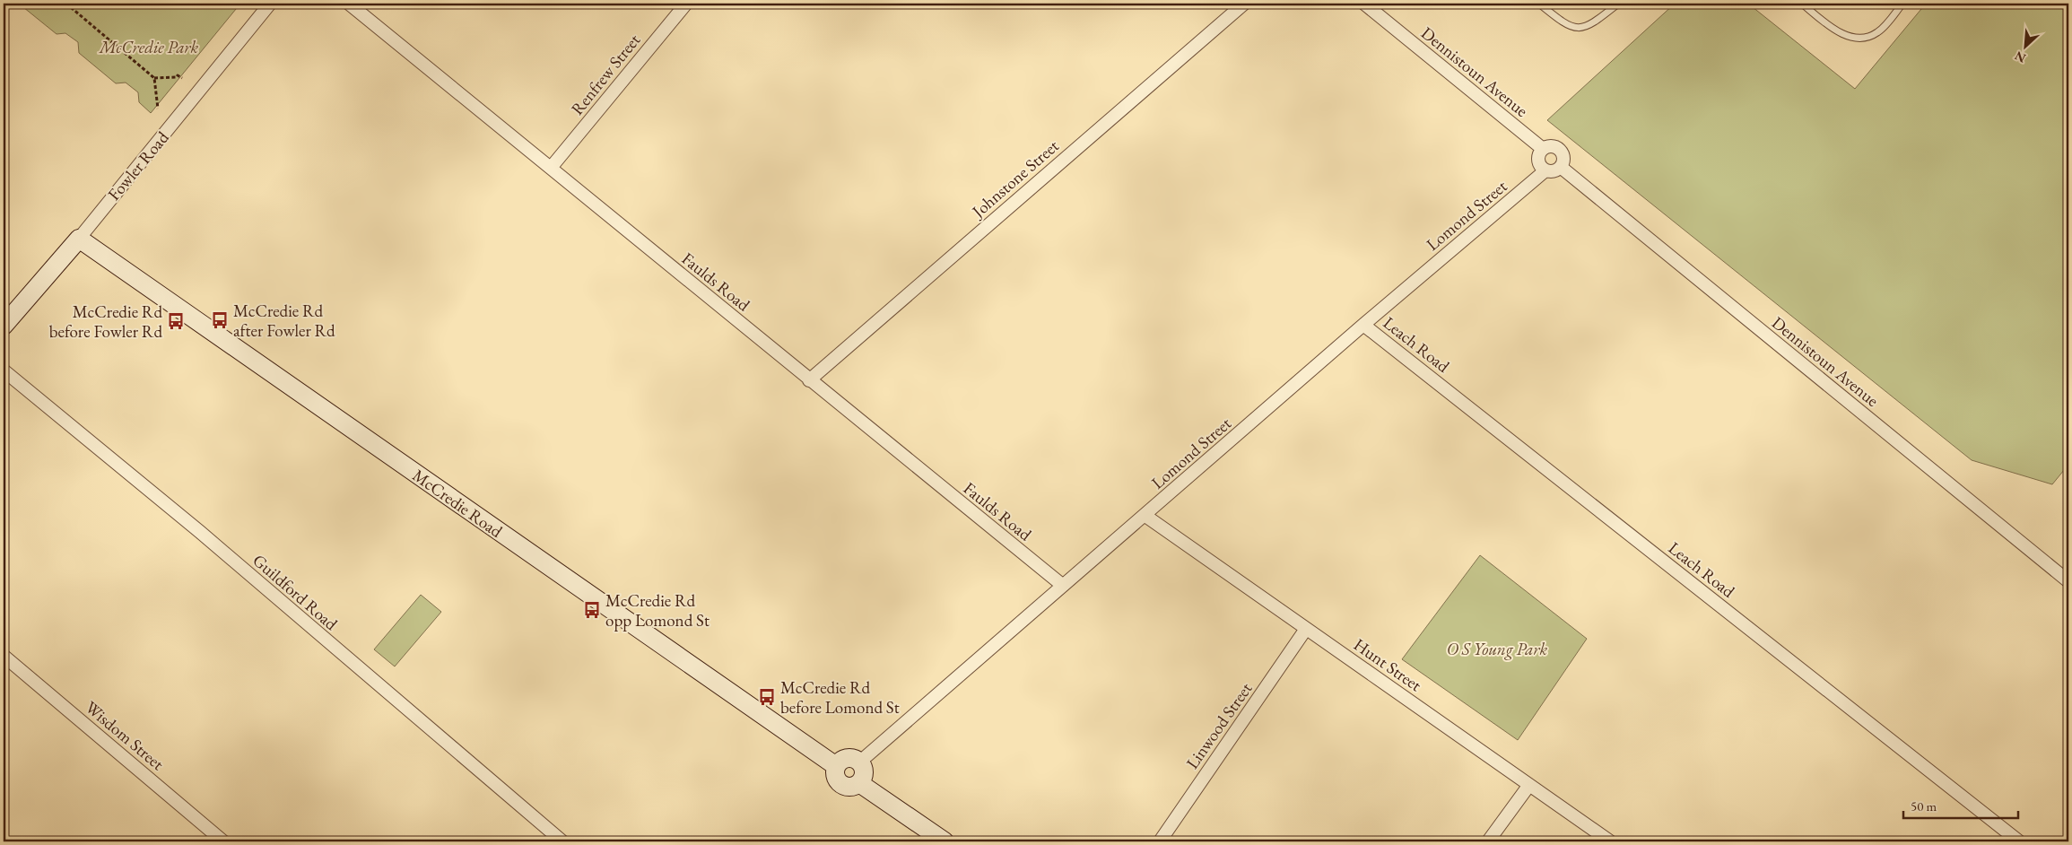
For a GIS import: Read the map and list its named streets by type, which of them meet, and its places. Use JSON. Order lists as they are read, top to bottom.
{
  "streets": {
    "main road": ["Fowler Road", "McCredie Road"],
    "street": [
      "Dennistoun Avenue",
      "Renfrew Street",
      "Johnstone Street",
      "Lomond Street",
      "Faulds Road",
      "Leach Road",
      "Guildford Road",
      "Hunt Street",
      "Linwood Street",
      "Wisdom Street"
    ]
  },
  "crossings": [
    ["Dennistoun Avenue", "Lomond Street"],
    ["Renfrew Street", "Faulds Road"],
    ["Fowler Road", "McCredie Road"],
    ["Johnstone Street", "Faulds Road"],
    ["Lomond Street", "Faulds Road"],
    ["Lomond Street", "Leach Road"],
    ["Lomond Street", "McCredie Road"],
    ["Lomond Street", "Hunt Street"],
    ["Hunt Street", "Linwood Street"]
  ],
  "parks": ["McCredie Park", "O S Young Park"],
  "places": {
    "bus stop": [
      "McCredie Rd after Fowler Rd",
      "McCredie Rd before Fowler Rd",
      "McCredie Rd opp Lomond St",
      "McCredie Rd before Lomond St"
    ]
  },
  "scale_bar": "50 m",
  "north": "bottom left"
}
